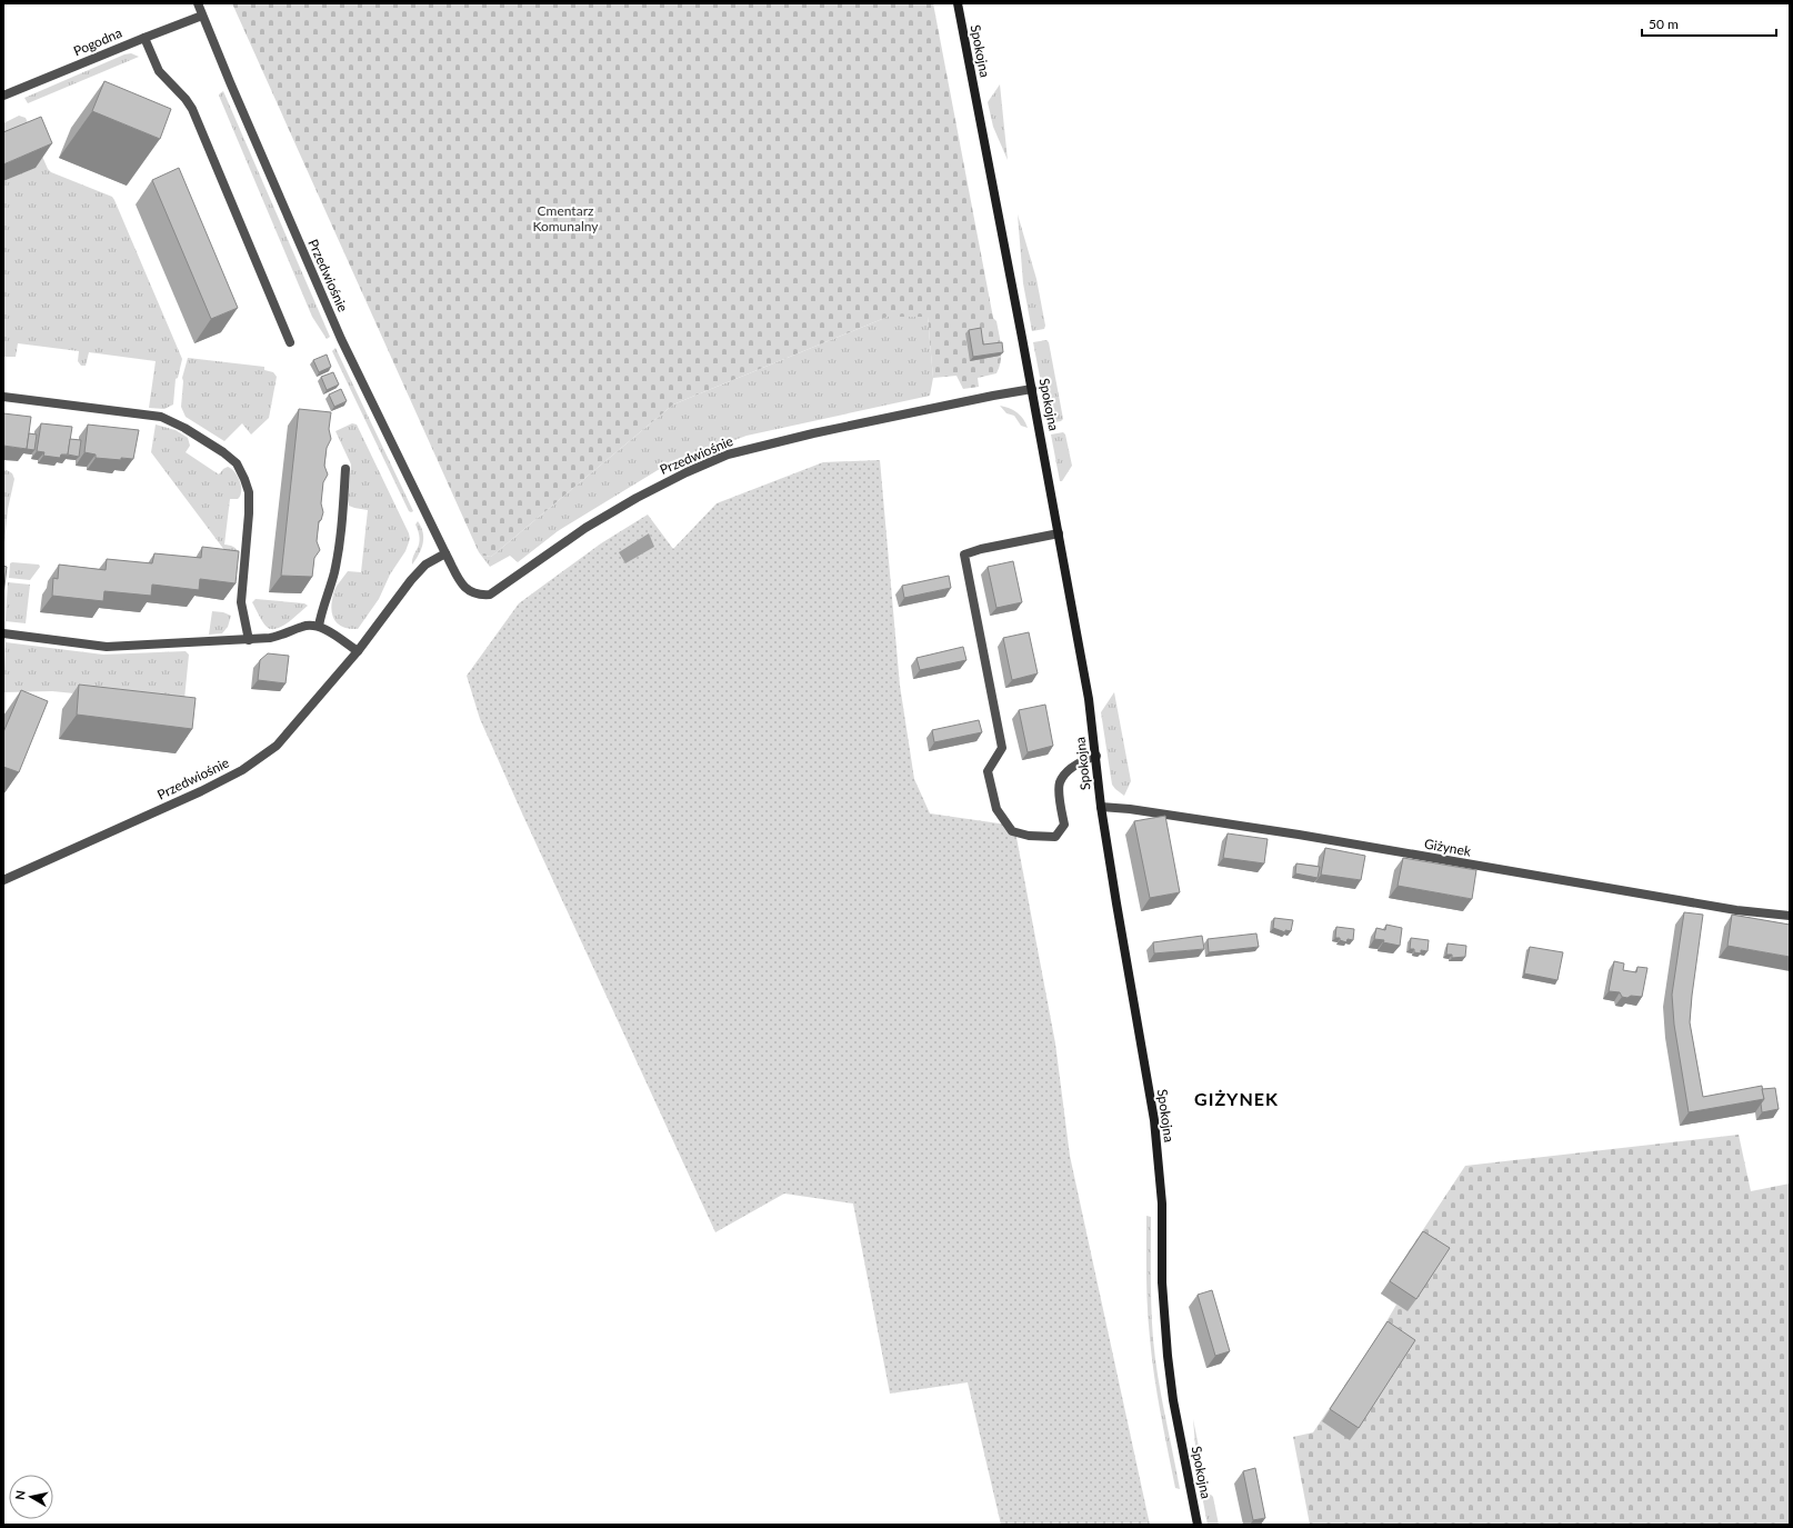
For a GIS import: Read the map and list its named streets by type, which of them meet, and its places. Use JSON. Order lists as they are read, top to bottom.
{
  "streets": {
    "street": [
      "Pogodna",
      "Spokojna",
      "Przedwiośnie",
      "Giżynek"
    ]
  },
  "crossings": [
    ["Pogodna", "Przedwiośnie"],
    ["Spokojna", "Przedwiośnie"],
    ["Spokojna", "Giżynek"]
  ],
  "districts": ["GIŻYNEK"],
  "parks": ["Cmentarz Komunalny"],
  "scale_bar": "50 m",
  "north": "left"
}
